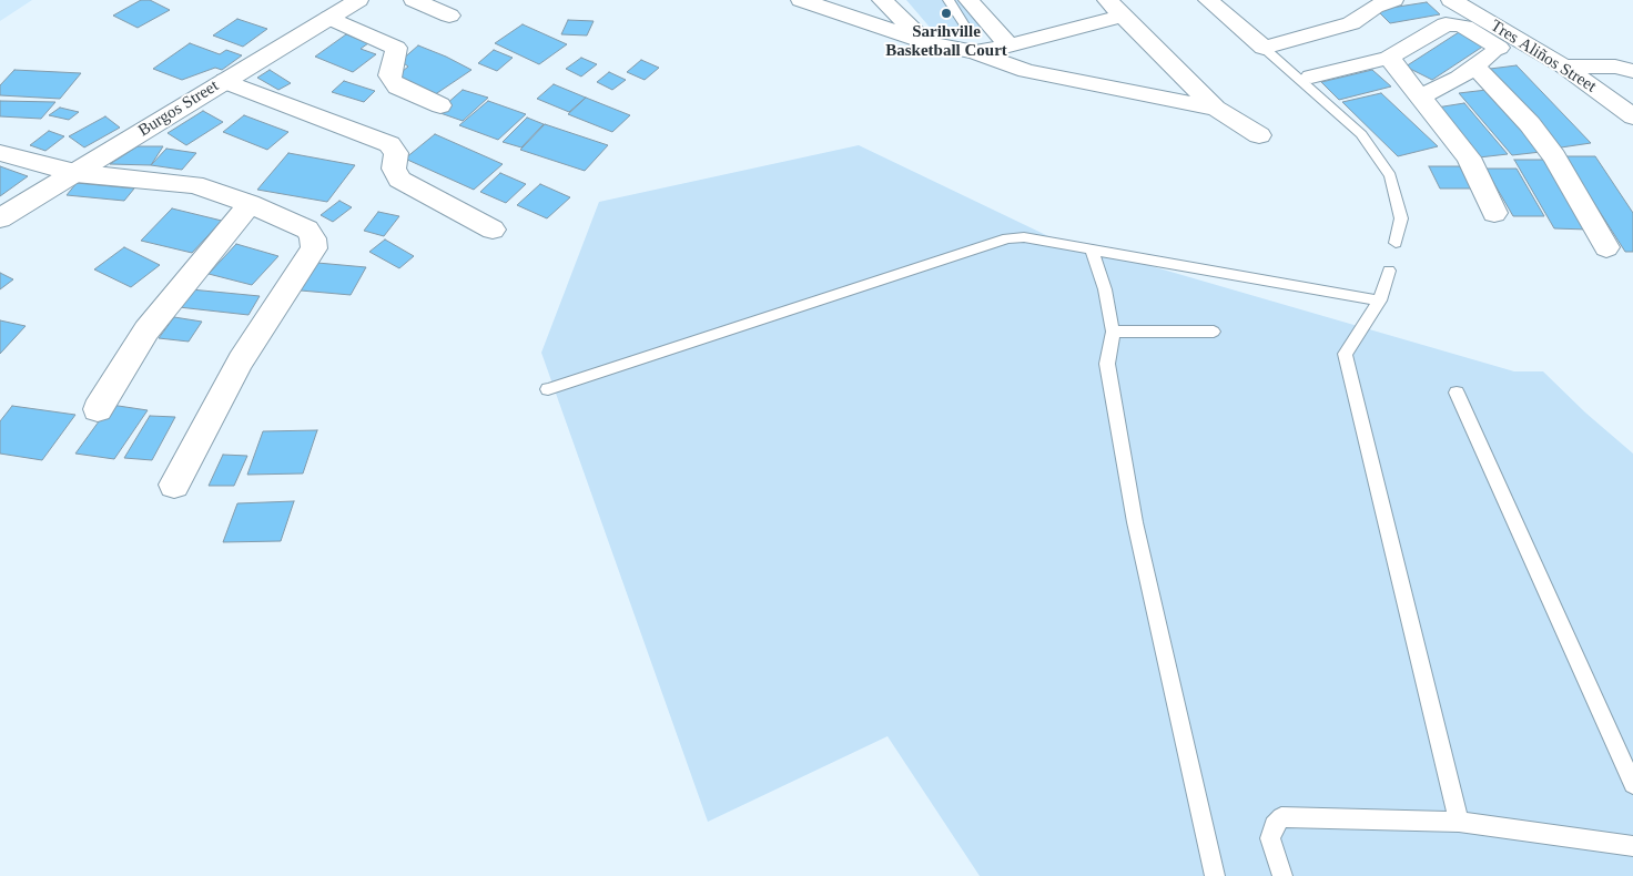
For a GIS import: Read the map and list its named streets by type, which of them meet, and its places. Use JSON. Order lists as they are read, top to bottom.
{
  "streets": {
    "street": ["Tres Aliños Street", "Burgos Street"]
  },
  "places": ["Sarihville Basketball Court"]
}
